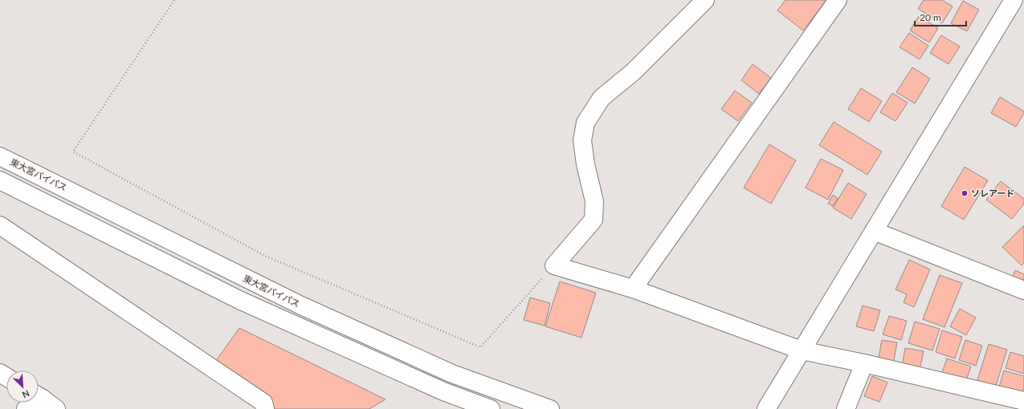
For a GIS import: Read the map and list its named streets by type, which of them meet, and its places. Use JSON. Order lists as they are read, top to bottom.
{
  "streets": {
    "main road": ["東大宮バイパス"]
  },
  "places": ["ソレアード"],
  "scale_bar": "20 m",
  "north": "bottom right"
}
